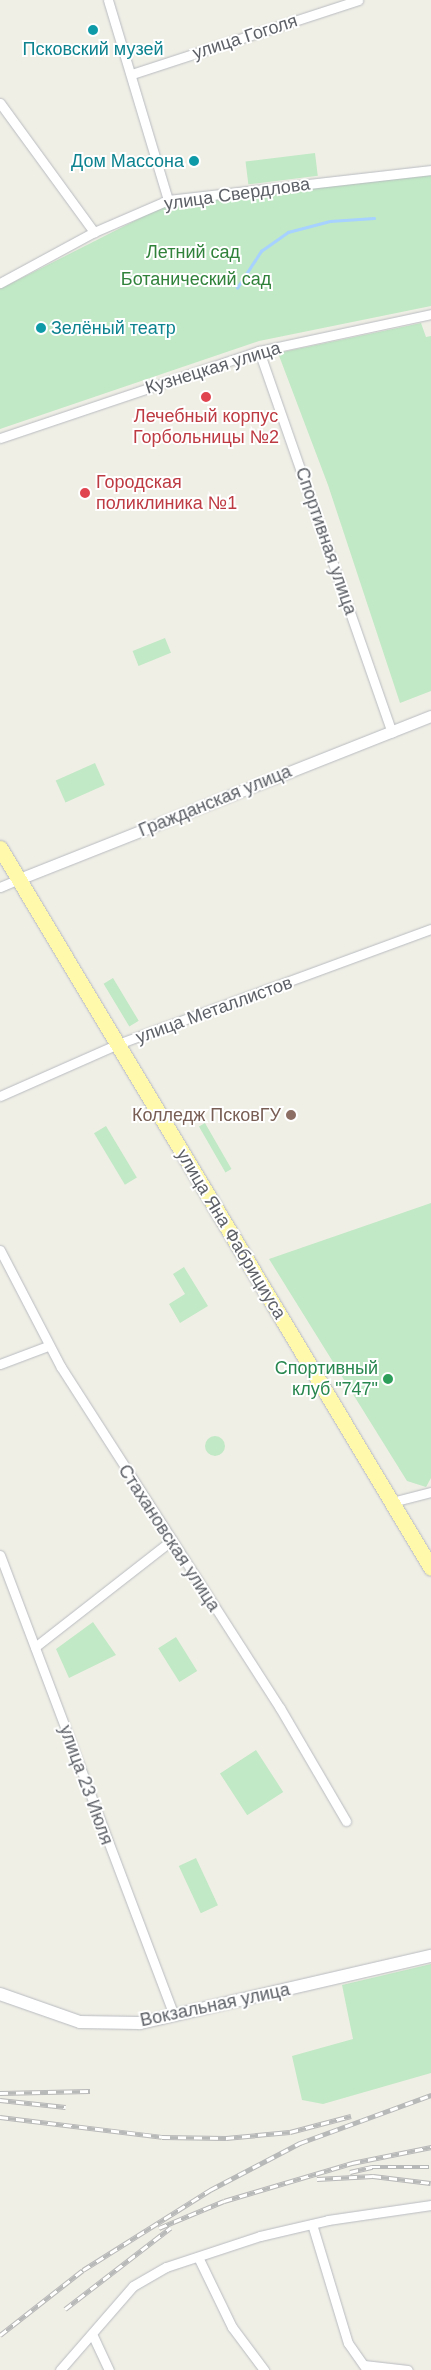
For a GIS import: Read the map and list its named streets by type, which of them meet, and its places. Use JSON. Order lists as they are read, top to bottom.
{
  "streets": {
    "main road": ["улица Яна Фабрициуса", "Вокзальная улица"],
    "street": [
      "улица Гоголя",
      "улица Свердлова",
      "Кузнецкая улица",
      "Спортивная улица",
      "Гражданская улица",
      "улица Металлистов",
      "Стахановская улица",
      "улица 23 Июля"
    ]
  },
  "crossings": [
    ["Кузнецкая улица", "Спортивная улица"],
    ["Спортивная улица", "Гражданская улица"],
    ["Гражданская улица", "улица Яна Фабрициуса"],
    ["улица Металлистов", "улица Яна Фабрициуса"],
    ["улица 23 Июля", "Вокзальная улица"]
  ],
  "parks": ["Летний сад", "Ботанический сад"],
  "places": [
    "Псковский музей",
    "Дом Масcона",
    "Зелёный театр",
    "Лечебный корпус Горбольницы №2",
    "Городская поликлиника №1",
    "Колледж ПсковГУ",
    "Спортивный клуб \"747\""
  ]
}
